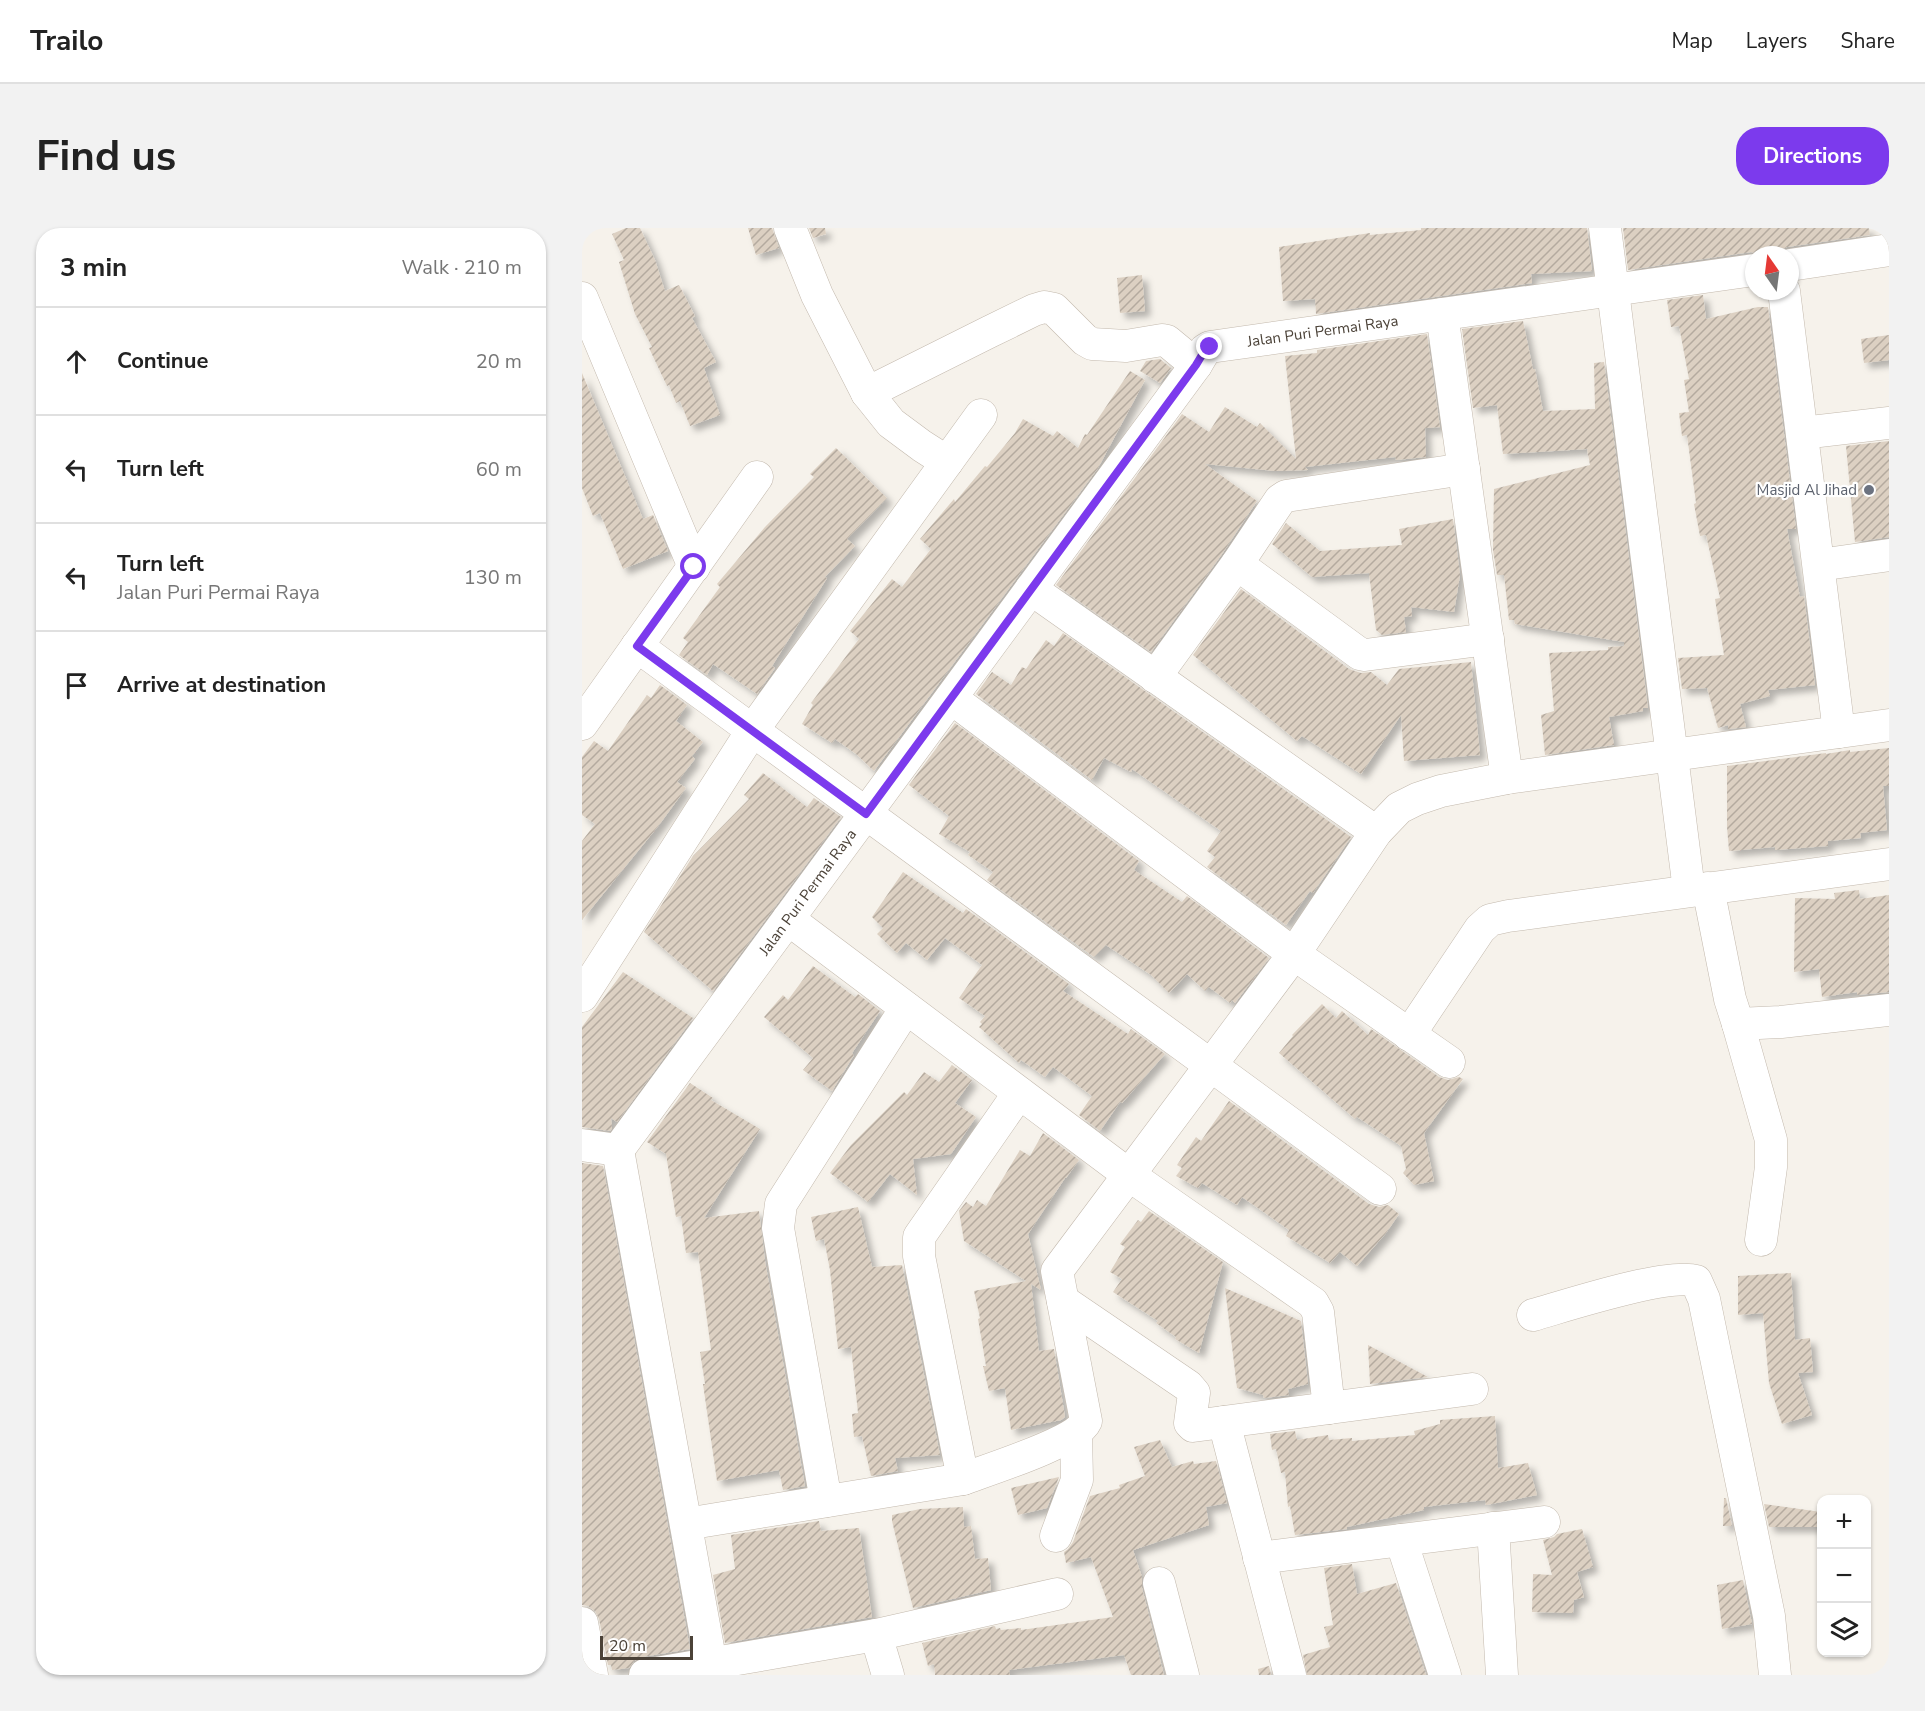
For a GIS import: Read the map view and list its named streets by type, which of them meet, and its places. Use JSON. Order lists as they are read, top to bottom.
{
  "streets": {
    "street": ["Jalan Puri Permai Raya"]
  },
  "places": ["Masjid Al Jihad"],
  "scale_bar": "20 m",
  "north": "top",
  "page": {
    "header": "Trailo",
    "nav": ["Map", "Layers", "Share"],
    "buttons": "Directions",
    "title": "Find us",
    "heading": ["3 min", "Walk · 210 m"],
    "list": [
      ["Continue", "20 m"],
      ["Turn left", "60 m"],
      ["Turn left", "Jalan Puri Permai Raya", "130 m"],
      "Arrive at destination"
    ],
    "map_buttons": ["+", "−"],
    "scale": "20 m"
  }
}
